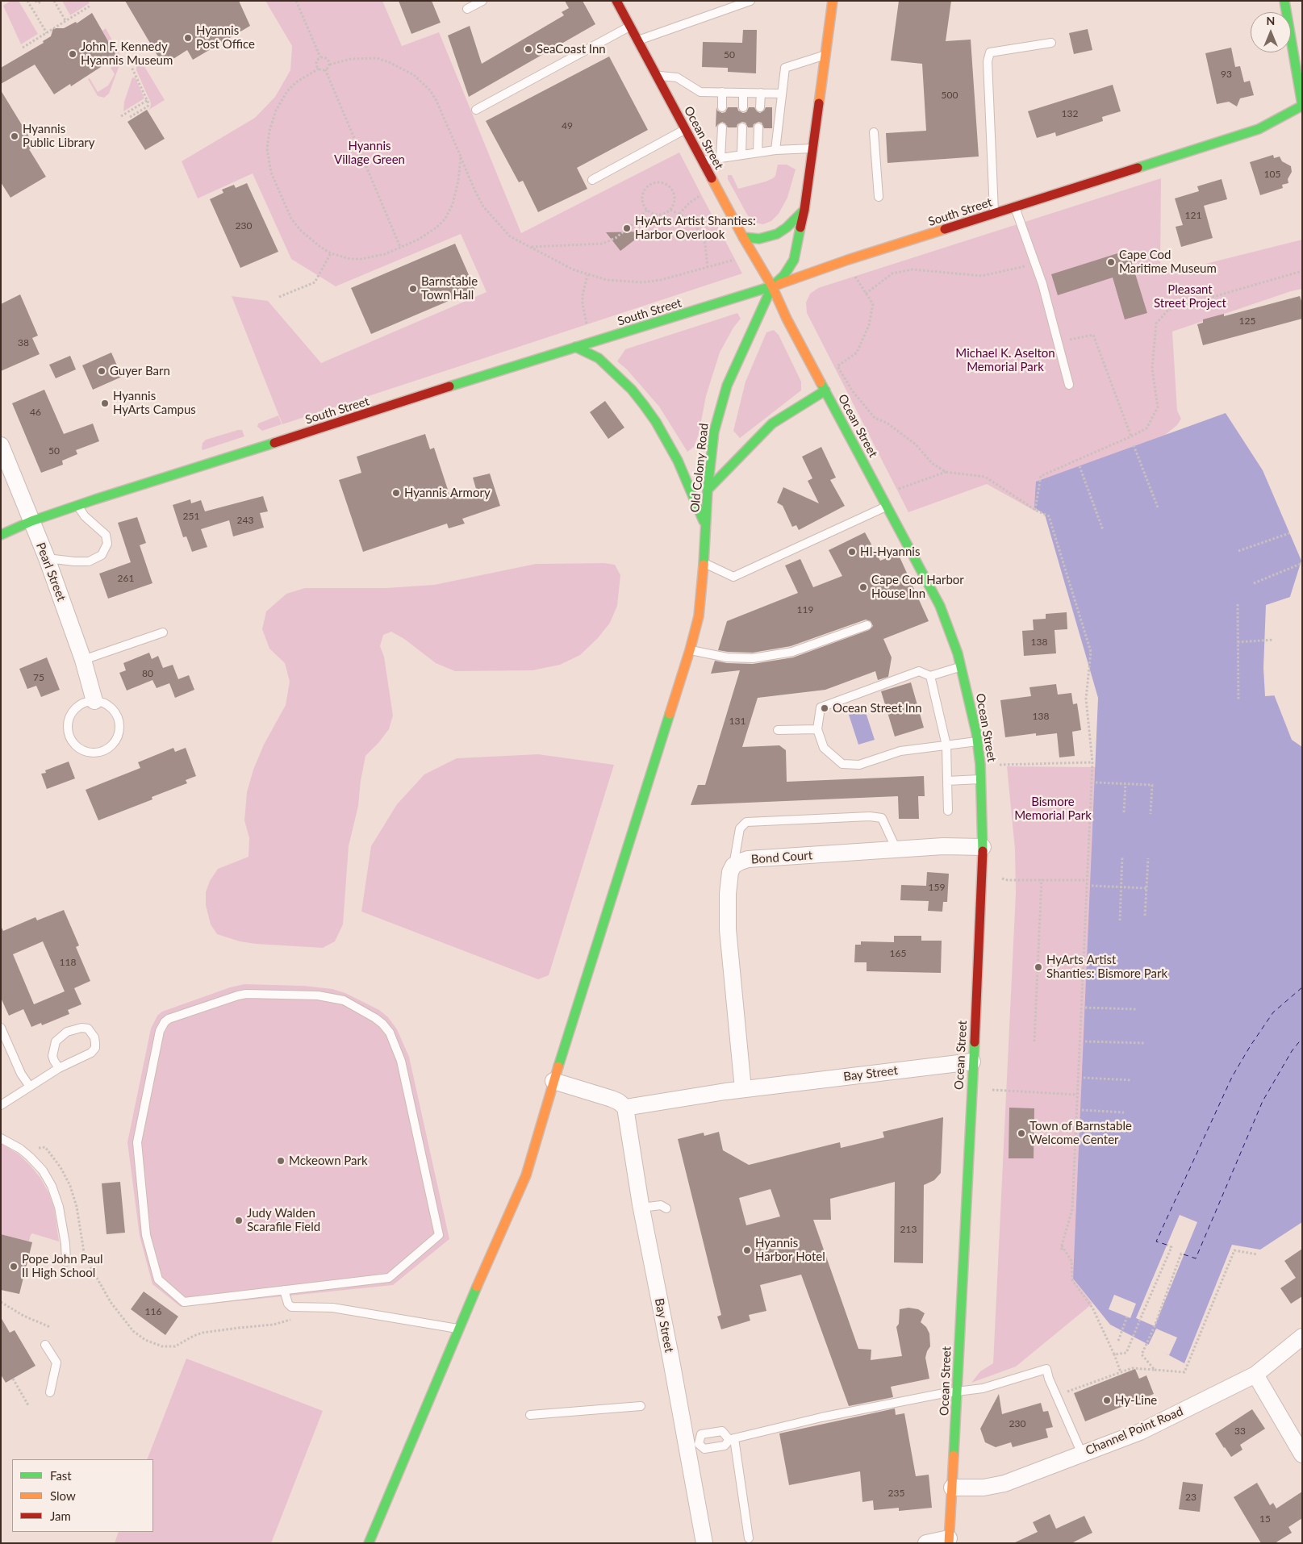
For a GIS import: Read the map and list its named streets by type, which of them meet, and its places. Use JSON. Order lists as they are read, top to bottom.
{
  "streets": {
    "main road": ["Ocean Street", "South Street", "Old Colony Road"],
    "street": [
      "Pearl Street",
      "Bond Court",
      "Bay Street",
      "Channel Point Road"
    ]
  },
  "crossings": [
    ["Ocean Street", "South Street"],
    ["Ocean Street", "Old Colony Road"],
    ["Ocean Street", "Bond Court"],
    ["Ocean Street", "Bay Street"],
    ["Ocean Street", "Channel Point Road"],
    ["South Street", "Old Colony Road"],
    ["South Street", "Pearl Street"]
  ],
  "parks": [
    "Hyannis Village Green",
    "Pleasant Street Project",
    "Michael K. Aselton Memorial Park",
    "Bismore Memorial Park"
  ],
  "places": [
    "Hyannis Post Office",
    "SeaCoast Inn",
    "John F. Kennedy Hyannis Museum",
    "Hyannis Public Library",
    "HyArts Artist Shanties: Harbor Overlook",
    "Cape Cod Maritime Museum",
    "Barnstable Town Hall",
    "Guyer Barn",
    "Hyannis HyArts Campus",
    "Hyannis Armory",
    "HI-Hyannis",
    "Cape Cod Harbor House Inn",
    "Ocean Street Inn",
    "HyArts Artist Shanties: Bismore Park",
    "Town of Barnstable Welcome Center",
    "Mckeown Park",
    "Judy Walden Scarafile Field",
    "Hyannis Harbor Hotel",
    "Pope John Paul II High School",
    "Hy-Line"
  ],
  "house_numbers": [
    "50",
    "93",
    "500",
    "132",
    "49",
    "105",
    "121",
    "230",
    "125",
    "38",
    "46",
    "50",
    "251",
    "243",
    "261",
    "119",
    "138",
    "80",
    "75",
    "138",
    "131",
    "159",
    "165",
    "118",
    "213",
    "116",
    "230",
    "33",
    "235",
    "23",
    "15"
  ],
  "legend": ["Fast", "Slow", "Jam"],
  "north": "top"
}
